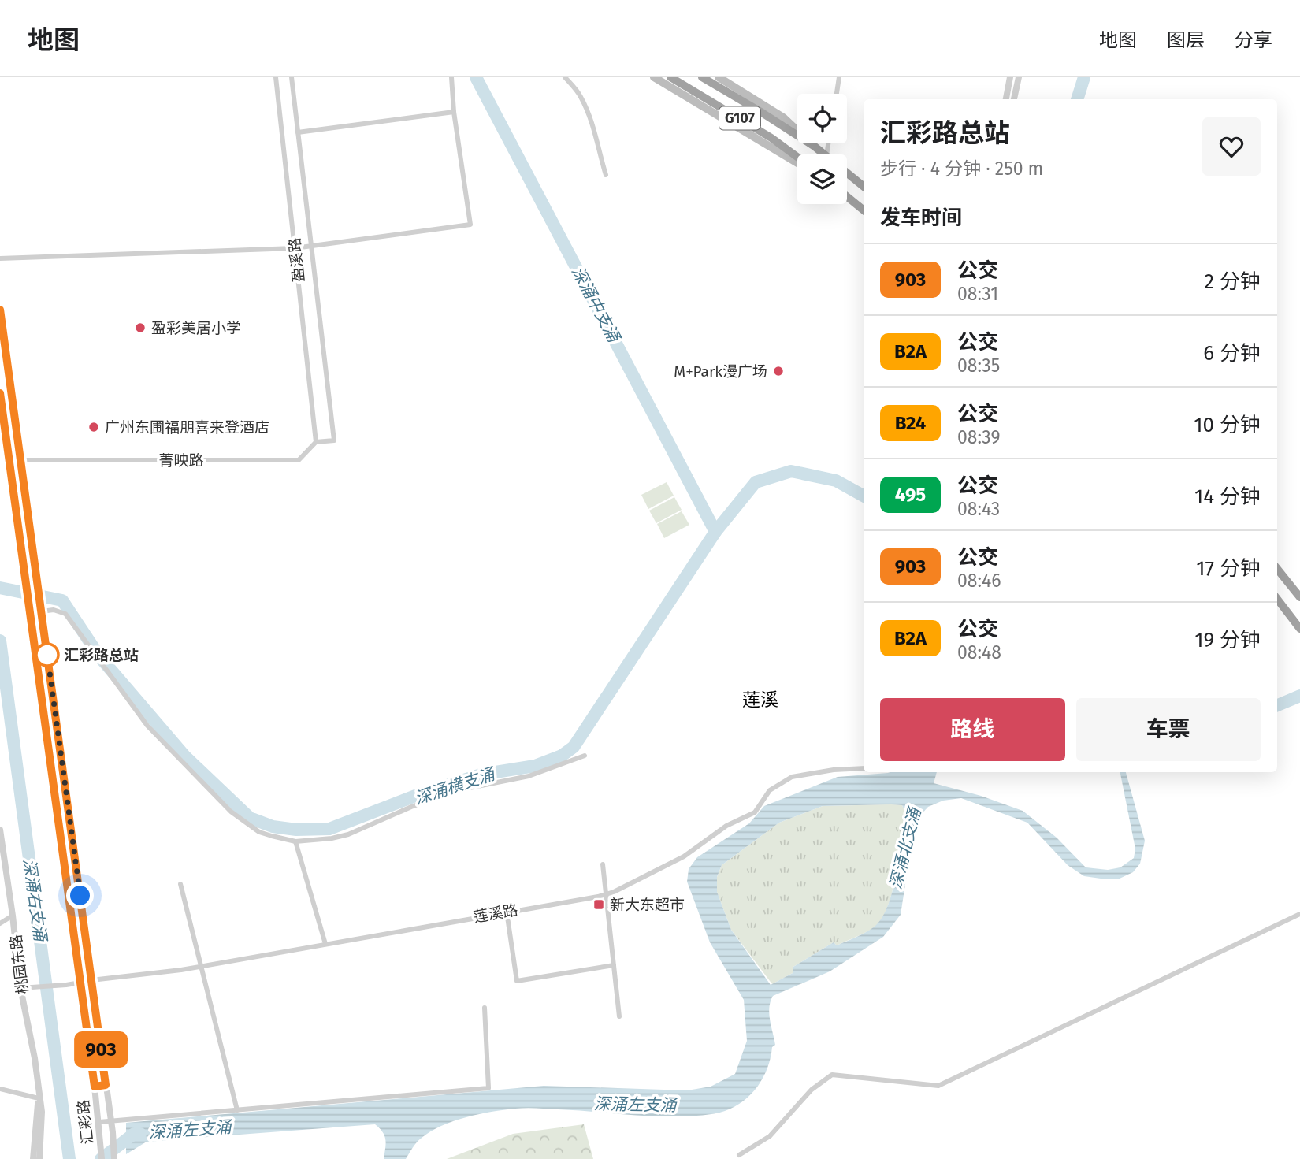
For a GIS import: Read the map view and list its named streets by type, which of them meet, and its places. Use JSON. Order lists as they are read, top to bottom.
{
  "streets": {
    "highway": ["G107"],
    "street": [
      "盈溪路",
      "菁映路",
      "莲溪路",
      "桃园东路",
      "汇彩路"
    ]
  },
  "crossings": [
    ["盈溪路", "菁映路"],
    ["菁映路", "汇彩路"],
    ["莲溪路", "汇彩路"]
  ],
  "districts": ["莲溪"],
  "water": [
    "深涌中支涌",
    "深涌横支涌",
    "深涌北支涌",
    "深涌右支涌",
    "深涌左支涌"
  ],
  "places": {
    "other": [
      "盈彩美居小学",
      "M+Park漫广场",
      "广州东圃福朋喜来登酒店",
      "汇彩路总站"
    ],
    "transit": ["新大东超市"]
  },
  "lines": ["bus line 903"],
  "page": {
    "header": "地图",
    "nav": ["地图", "图层", "分享"],
    "on_map": "903",
    "heading": [
      ["汇彩路总站", "步行 · 4 分钟 · 250 m"],
      "发车时间"
    ],
    "list": [
      {
        "mark": "903",
        "name": "公交",
        "note": "08:31",
        "value": "2 分钟"
      },
      {
        "mark": "B2A",
        "name": "公交",
        "note": "08:35",
        "value": "6 分钟"
      },
      {
        "mark": "B24",
        "name": "公交",
        "note": "08:39",
        "value": "10 分钟"
      },
      {
        "mark": "495",
        "name": "公交",
        "note": "08:43",
        "value": "14 分钟"
      },
      {
        "mark": "903",
        "name": "公交",
        "note": "08:46",
        "value": "17 分钟"
      },
      {
        "mark": "B2A",
        "name": "公交",
        "note": "08:48",
        "value": "19 分钟"
      }
    ],
    "buttons": ["路线", "车票"]
  }
}
